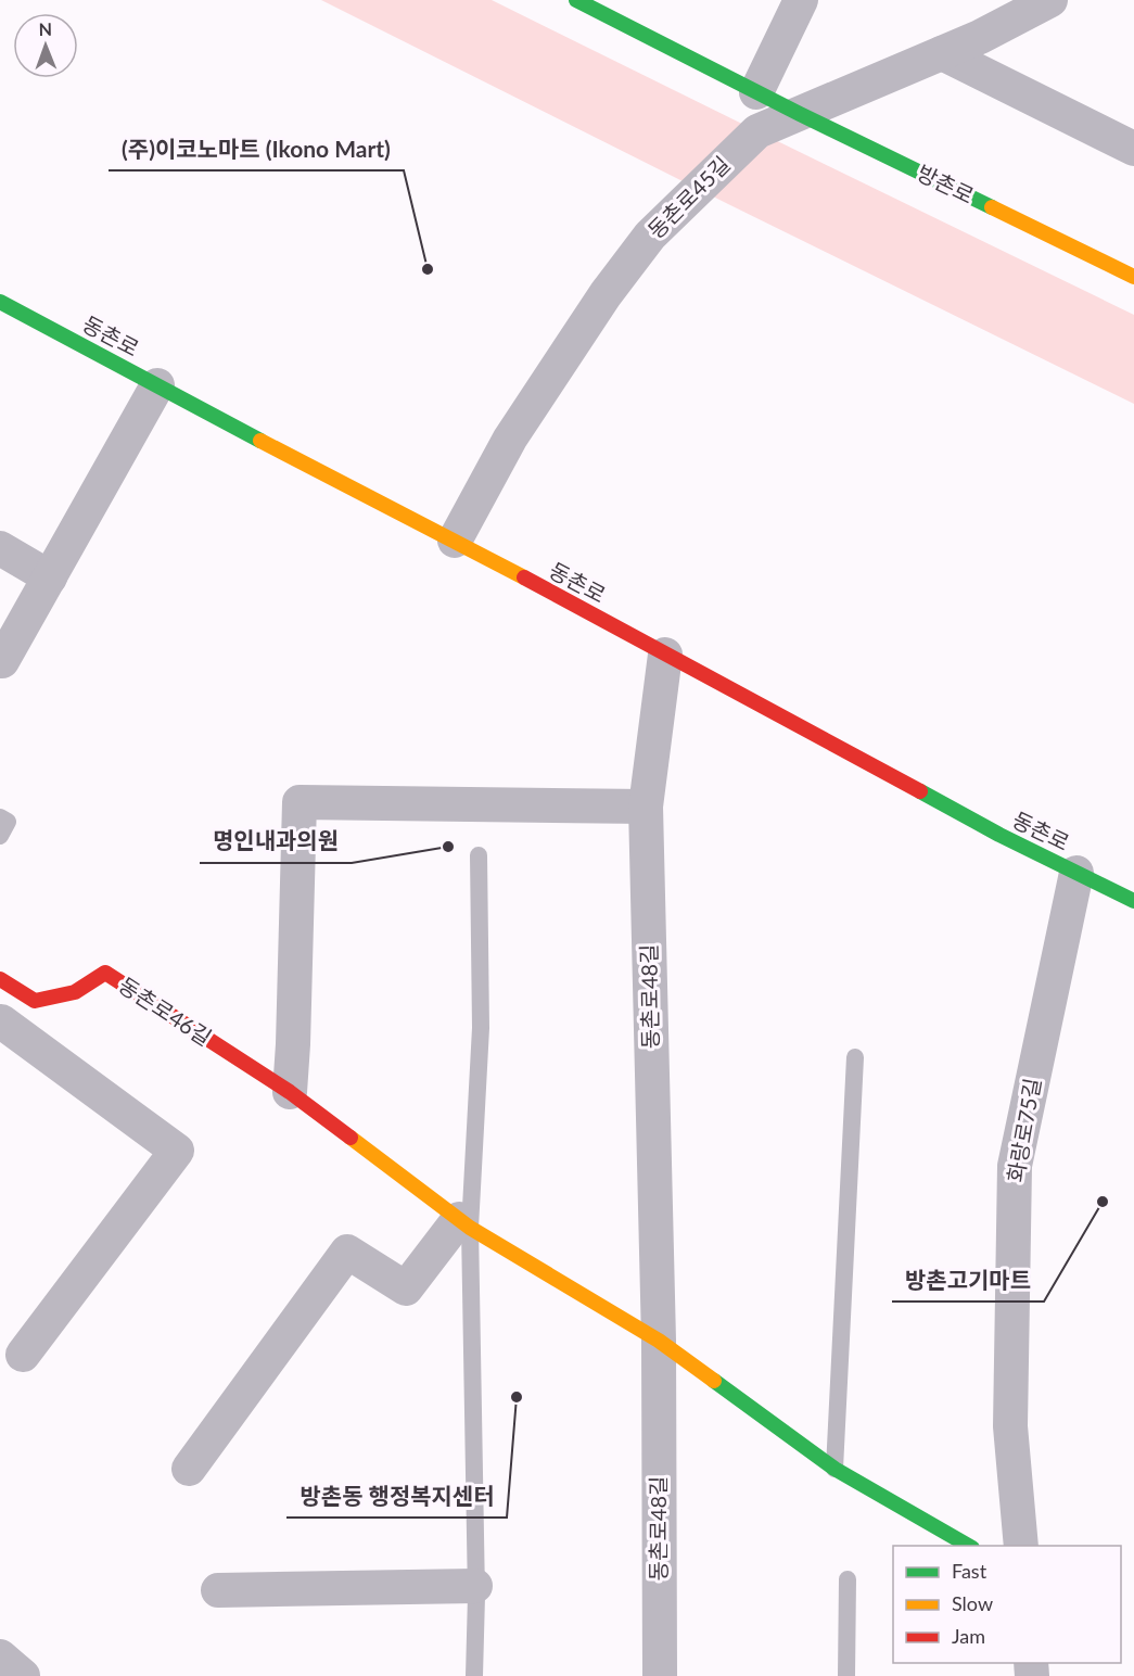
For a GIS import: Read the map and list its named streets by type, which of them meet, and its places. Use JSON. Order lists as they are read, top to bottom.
{
  "streets": {
    "street": [
      "방촌로",
      "동촌로45길",
      "동촌로",
      "동촌로48길",
      "동촌로46길",
      "화랑로75길"
    ]
  },
  "crossings": [
    ["방촌로", "동촌로45길"],
    ["동촌로45길", "동촌로"],
    ["동촌로", "동촌로48길"],
    ["동촌로", "화랑로75길"]
  ],
  "places": [
    "(주)이코노마트 (Ikono Mart)",
    "명인내과의원",
    "방촌고기마트",
    "방촌동 행정복지센터"
  ],
  "legend": ["Fast", "Slow", "Jam"],
  "north": "top"
}
